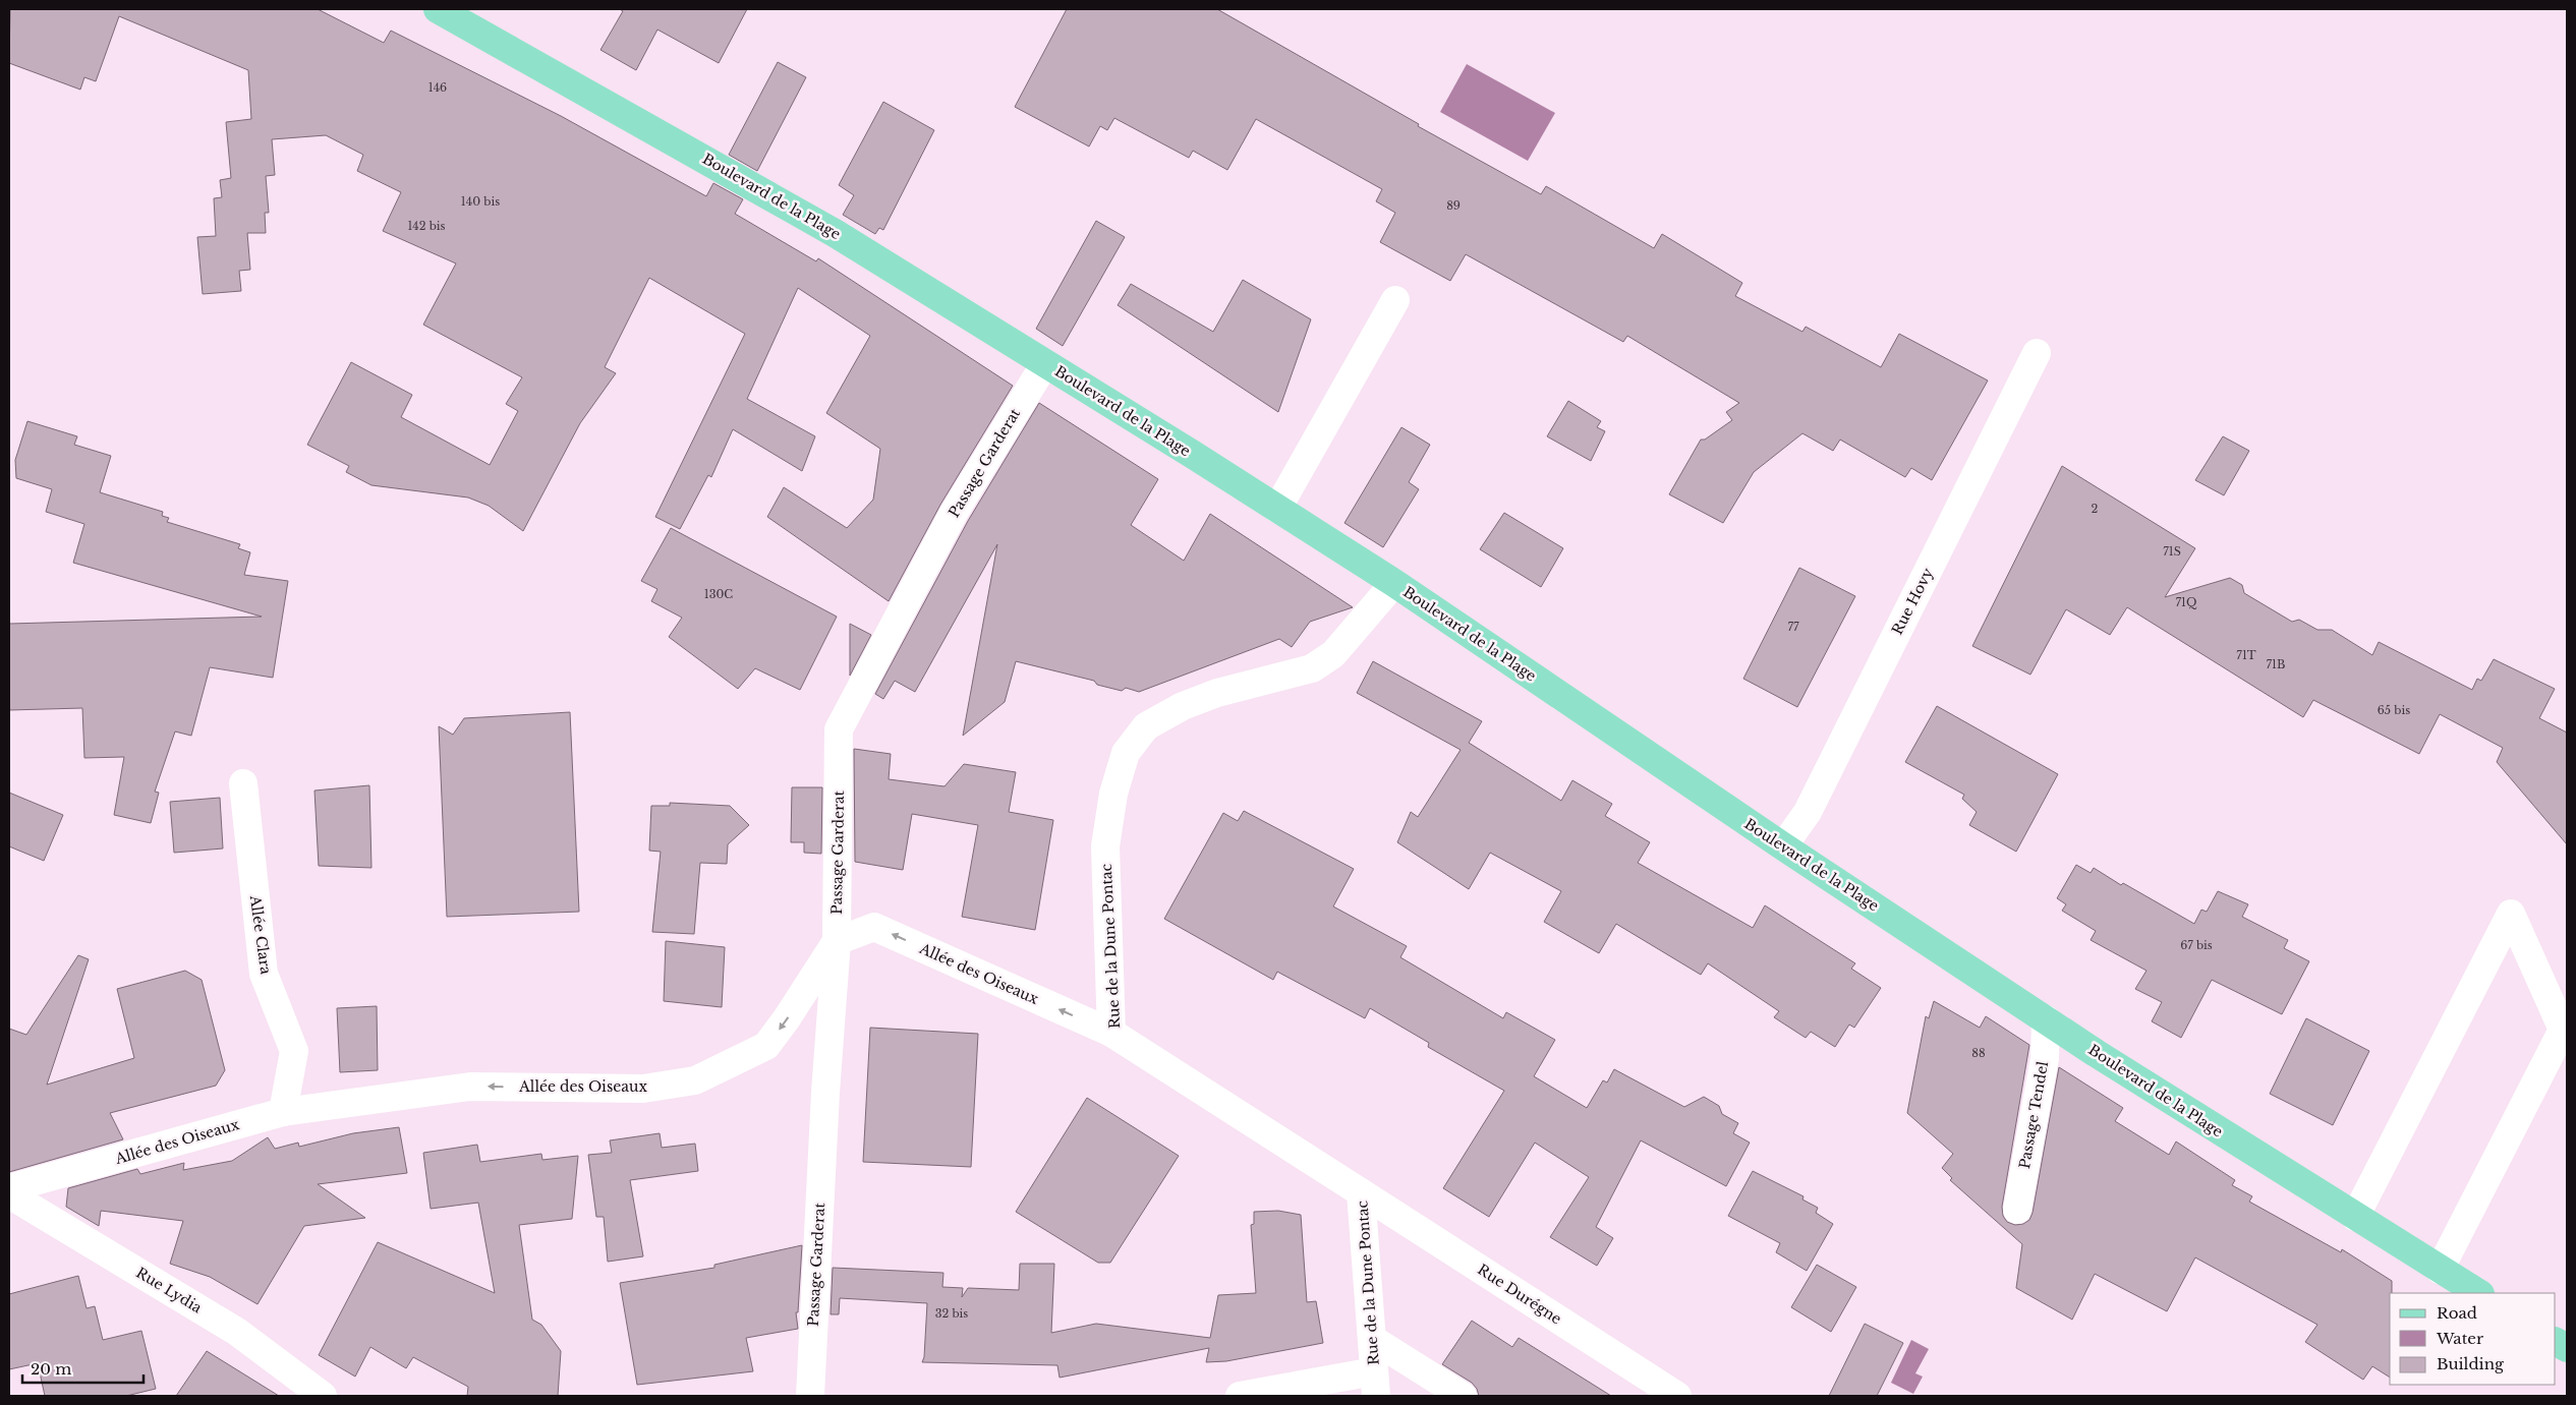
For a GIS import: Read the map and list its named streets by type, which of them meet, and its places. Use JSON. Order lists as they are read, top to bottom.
{
  "streets": {
    "main road": ["Boulevard de la Plage"],
    "street": [
      "Passage Garderat",
      "Rue Hovy",
      "Allée Clara",
      "Rue de la Dune Pontac",
      "Allée des Oiseaux",
      "Passage Tendel",
      "Rue Lydia",
      "Rue Durégne"
    ]
  },
  "crossings": [
    ["Boulevard de la Plage", "Passage Garderat"],
    ["Boulevard de la Plage", "Rue Hovy"],
    ["Boulevard de la Plage", "Rue de la Dune Pontac"],
    ["Boulevard de la Plage", "Passage Tendel"],
    ["Passage Garderat", "Allée des Oiseaux"],
    ["Allée Clara", "Allée des Oiseaux"],
    ["Rue de la Dune Pontac", "Allée des Oiseaux"],
    ["Rue de la Dune Pontac", "Rue Durégne"]
  ],
  "one_way": ["Allée des Oiseaux"],
  "house_numbers": [
    "146",
    "140 bis",
    "89",
    "142 bis",
    "2",
    "71S",
    "130C",
    "71Q",
    "77",
    "71T",
    "71B",
    "65 bis",
    "67 bis",
    "88",
    "32 bis"
  ],
  "legend": ["Road", "Water", "Building"],
  "scale_bar": "20 m"
}
